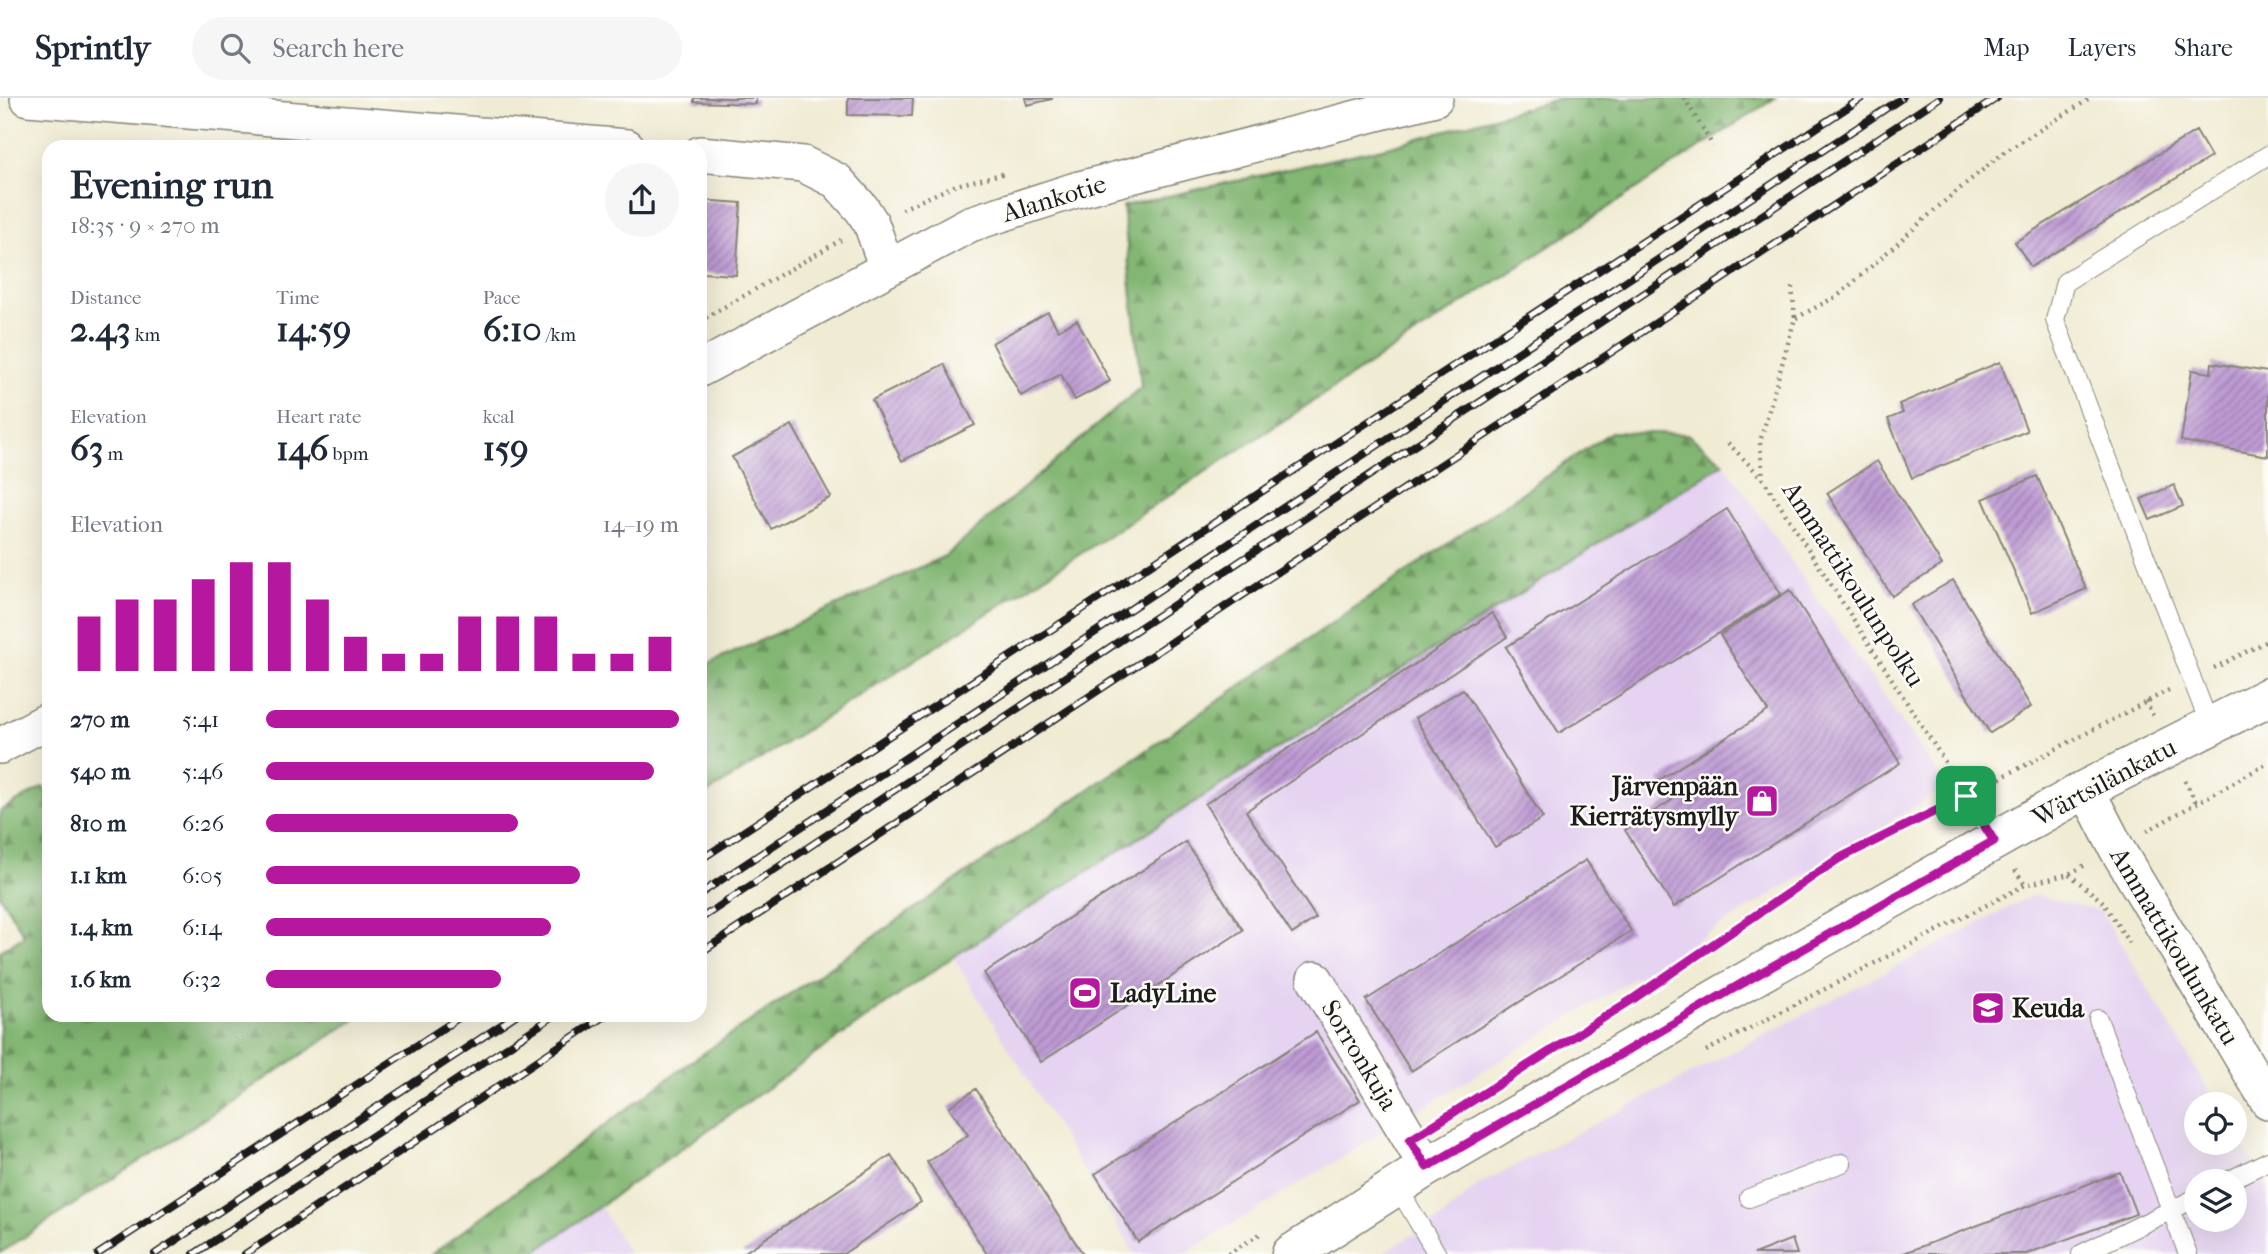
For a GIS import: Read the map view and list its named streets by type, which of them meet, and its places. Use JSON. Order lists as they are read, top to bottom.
{
  "streets": {
    "street": [
      "Alankotie",
      "Wärtsilänkatu",
      "Ammattikoulunkatu",
      "Sorronkuja"
    ],
    "path": ["Ammattikoulunpolku"]
  },
  "crossings": [
    ["Ammattikoulunpolku", "Wärtsilänkatu"],
    ["Wärtsilänkatu", "Ammattikoulunkatu"],
    ["Wärtsilänkatu", "Sorronkuja"]
  ],
  "places": {
    "shop": ["Järvenpään Kierrätysmylly"],
    "sports": ["LadyLine"],
    "school or university": ["Keuda"]
  },
  "page": {
    "header": "Sprintly",
    "search": "Search here",
    "nav": ["Map", "Layers", "Share"],
    "heading": ["Evening run", "18:35 · 9 × 270 m"],
    "stats": [
      ["Distance", "2.43 km"],
      ["Time", "14:59"],
      ["Pace", "6:10 /km"],
      ["Elevation", "63 m"],
      ["Heart rate", "146 bpm"],
      ["kcal", "159"]
    ],
    "chart": ["Elevation", "14–19 m"],
    "list": [
      {
        "name": "270 m",
        "note": "5:41"
      },
      {
        "name": "540 m",
        "note": "5:46"
      },
      {
        "name": "810 m",
        "note": "6:26"
      },
      {
        "name": "1.1 km",
        "note": "6:05"
      },
      {
        "name": "1.4 km",
        "note": "6:14"
      },
      {
        "name": "1.6 km",
        "note": "6:32"
      }
    ]
  }
}
